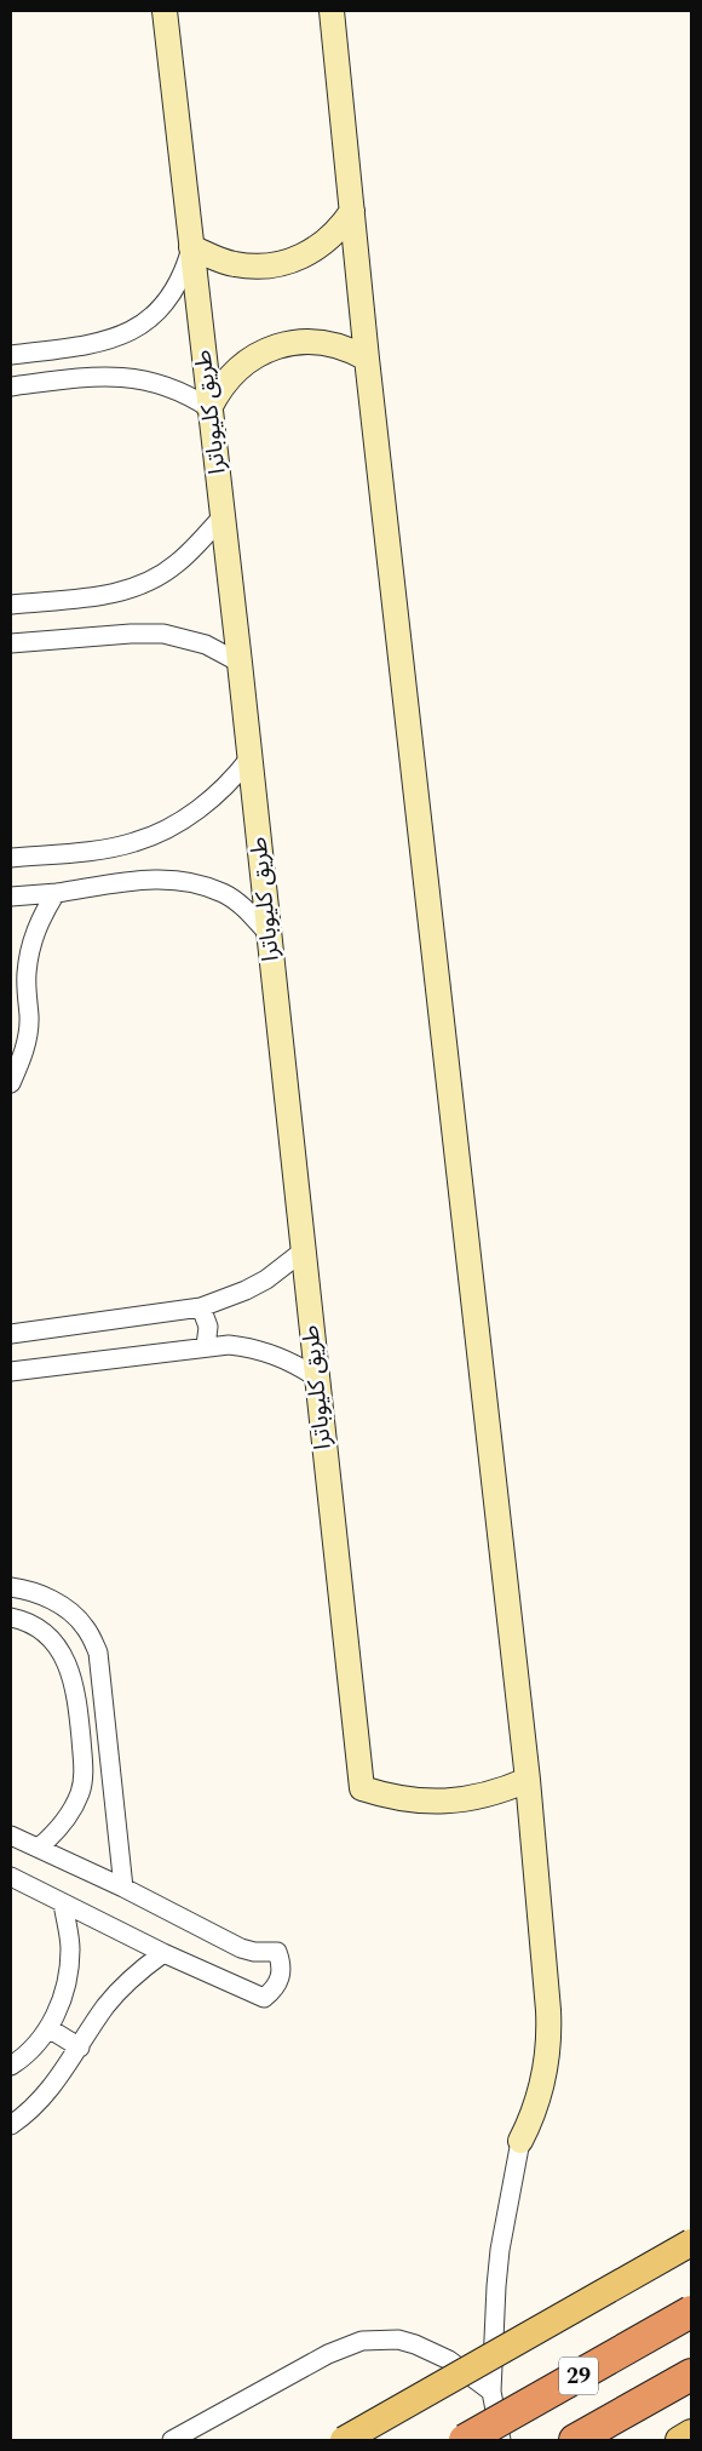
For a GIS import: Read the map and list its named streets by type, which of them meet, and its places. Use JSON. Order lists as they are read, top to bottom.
{
  "streets": {
    "highway": ["29"],
    "main road": ["طريق كليوباترا"]
  }
}
